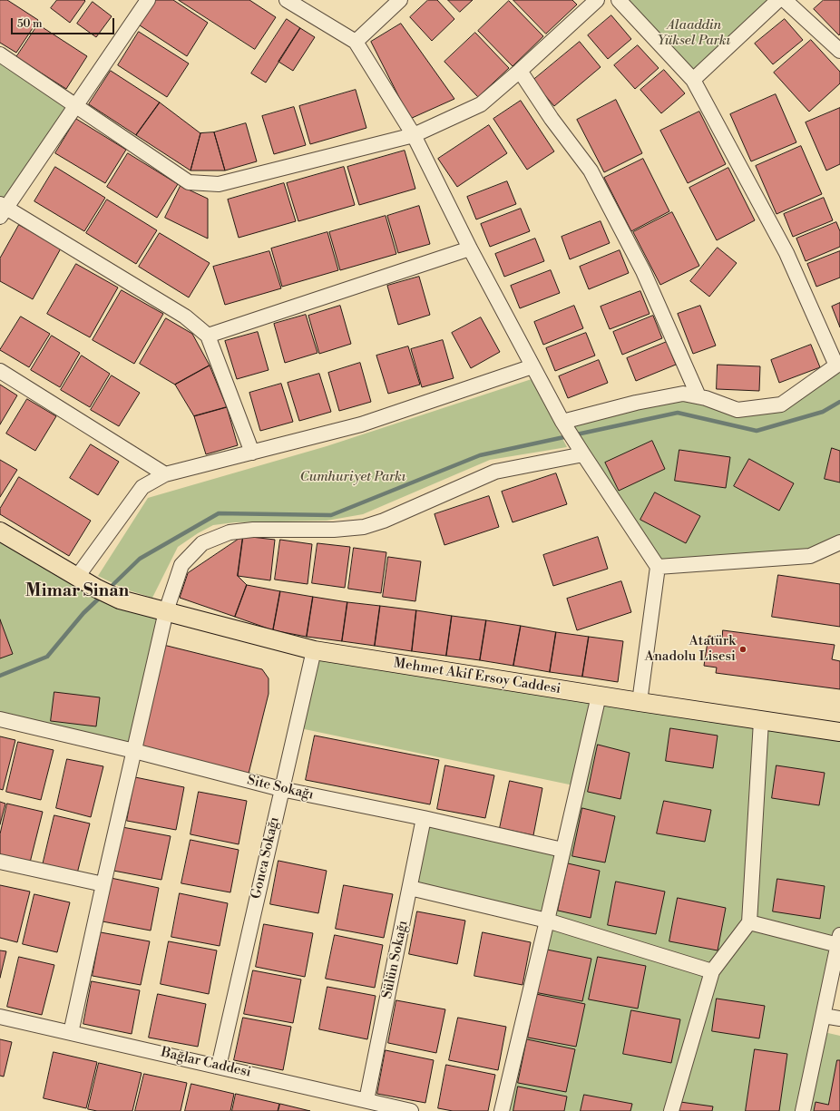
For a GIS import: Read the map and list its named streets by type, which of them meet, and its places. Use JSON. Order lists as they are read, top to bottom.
{
  "streets": {
    "main road": ["Mehmet Akif Ersoy Caddesi"],
    "street": [
      "Site Sokağı",
      "Gonca Sokağı",
      "Sülün Sokağı",
      "Bağlar Caddesi"
    ]
  },
  "crossings": [
    ["Mehmet Akif Ersoy Caddesi", "Gonca Sokağı"],
    ["Site Sokağı", "Gonca Sokağı"],
    ["Site Sokağı", "Sülün Sokağı"],
    ["Gonca Sokağı", "Bağlar Caddesi"],
    ["Sülün Sokağı", "Bağlar Caddesi"]
  ],
  "districts": ["Mimar Sinan"],
  "parks": ["Alaaddin Yüksel Parkı", "Cumhuriyet Parkı"],
  "places": ["Atatürk Anadolu Lisesi"],
  "scale_bar": "50 m"
}
